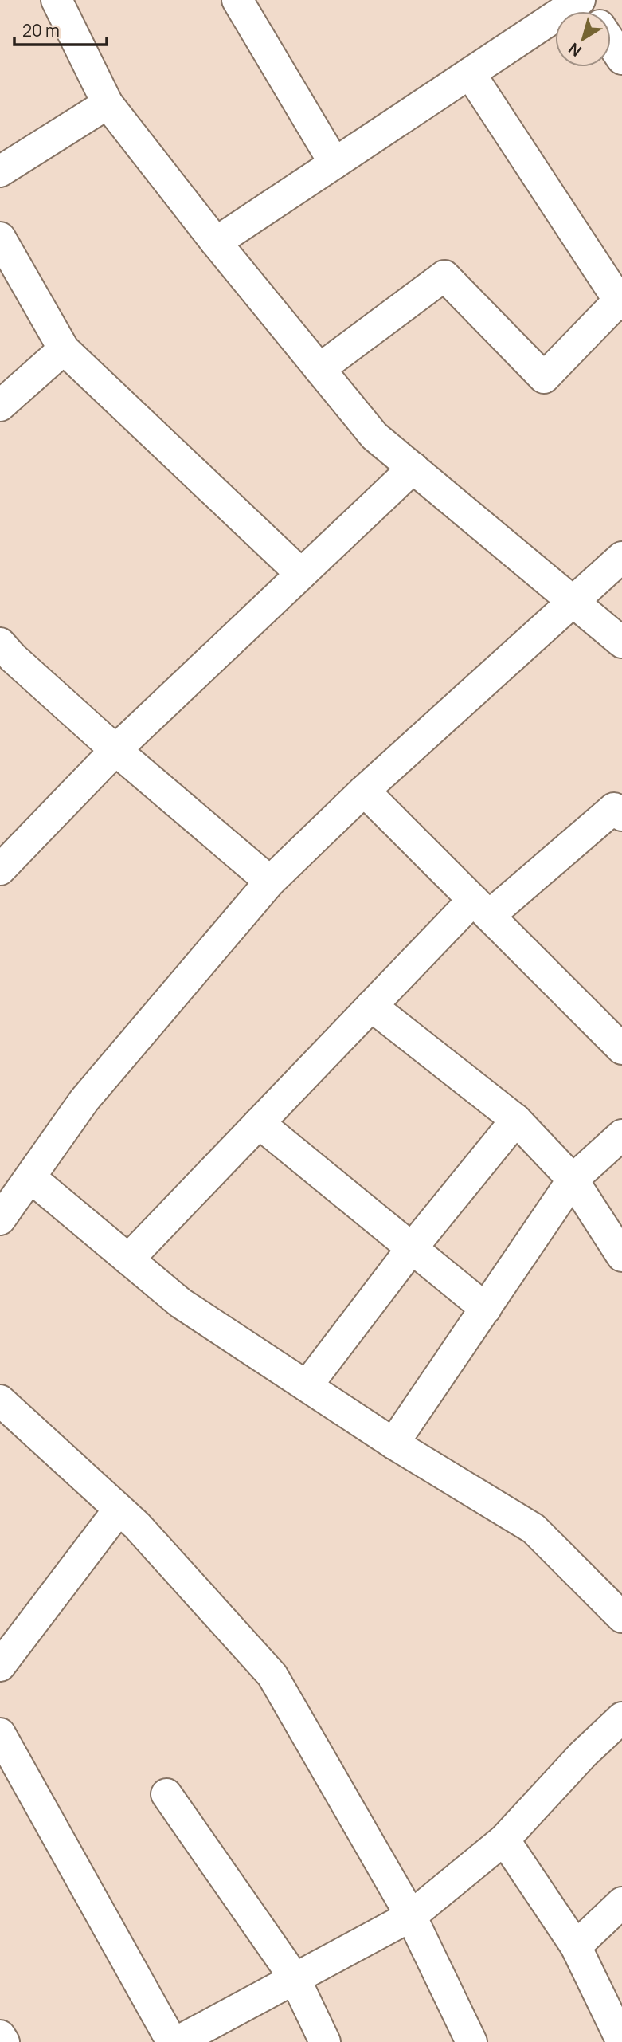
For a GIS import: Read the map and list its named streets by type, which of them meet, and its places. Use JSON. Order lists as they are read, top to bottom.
{
  "scale_bar": "20 m",
  "north": "bottom left"
}
